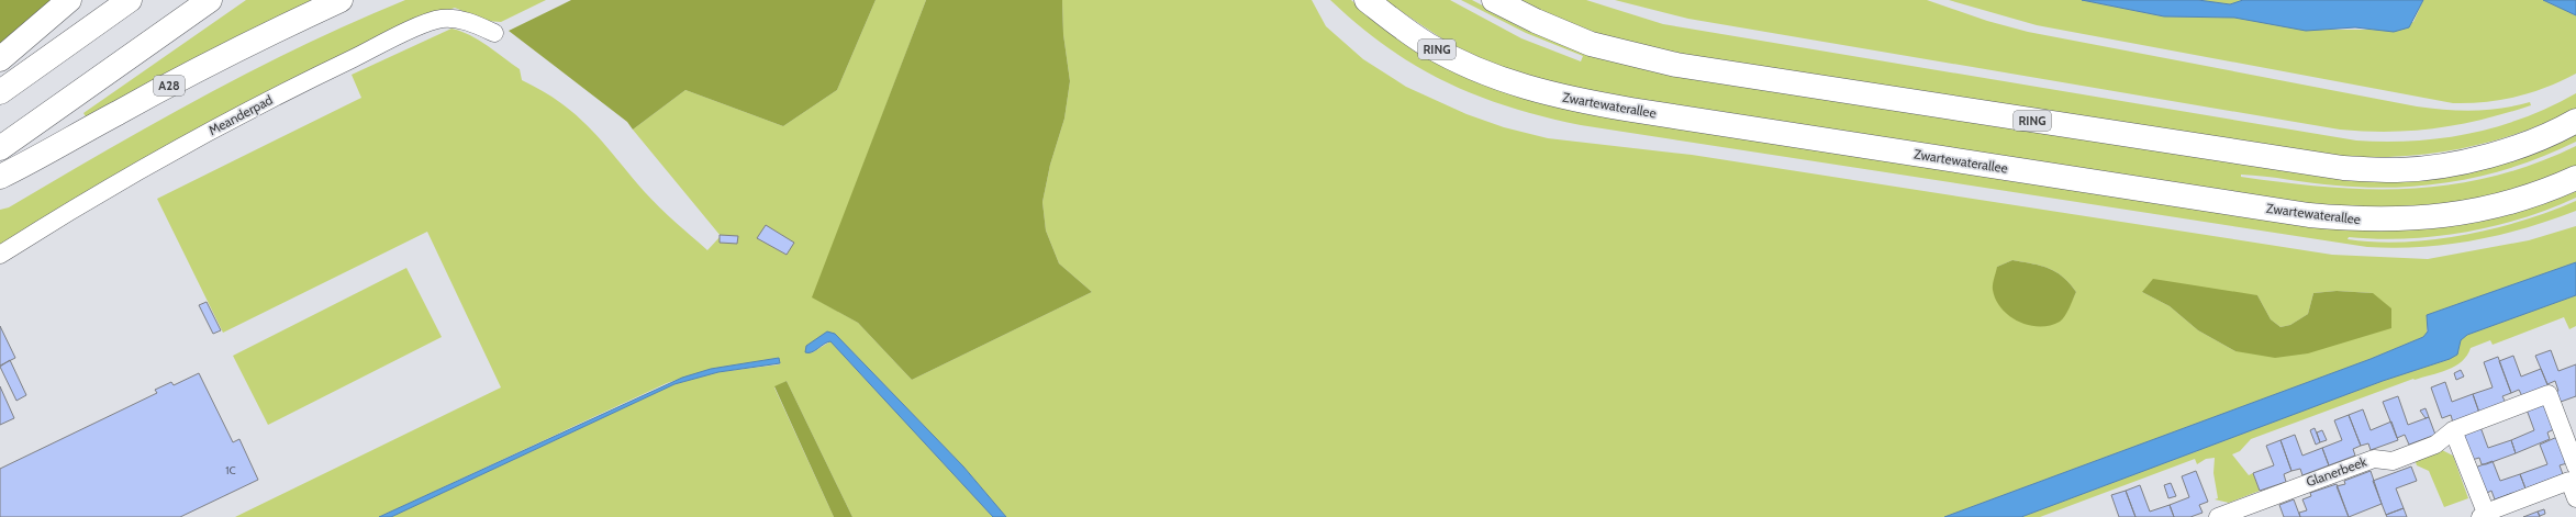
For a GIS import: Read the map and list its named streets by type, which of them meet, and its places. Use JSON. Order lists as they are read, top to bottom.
{
  "streets": {
    "main road": ["RING", "A28", "Zwartewaterallee"],
    "street": ["Meanderpad", "Glanerbeek"]
  },
  "house_numbers": ["1C"]
}
